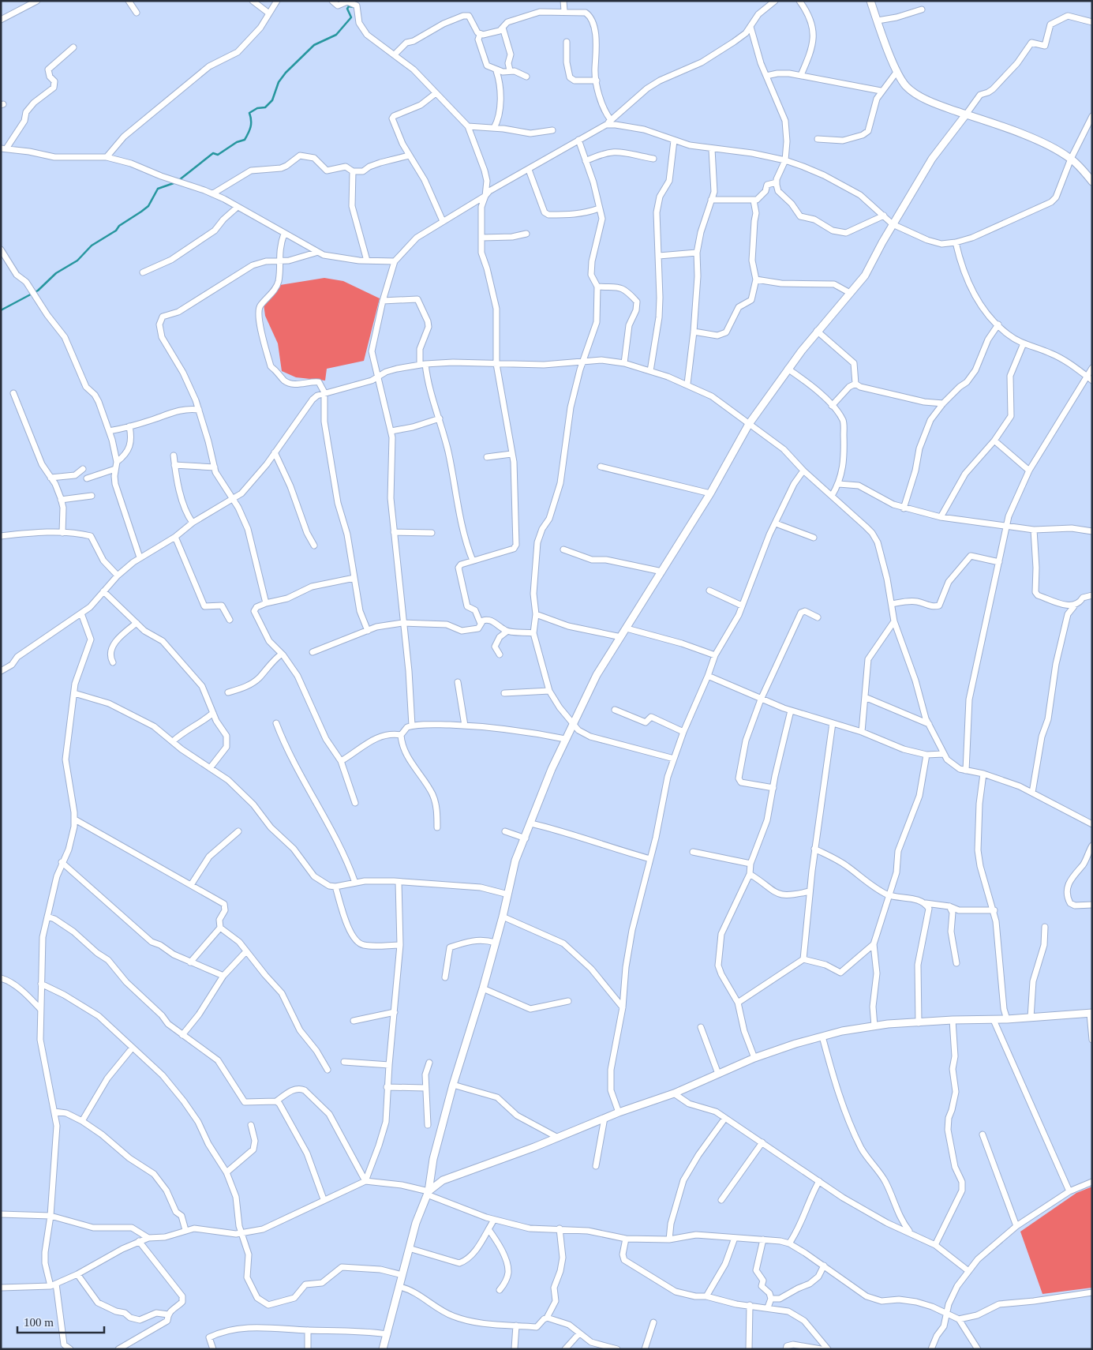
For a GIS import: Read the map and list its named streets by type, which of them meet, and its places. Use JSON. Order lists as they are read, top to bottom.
{
  "scale_bar": "100 m"
}
